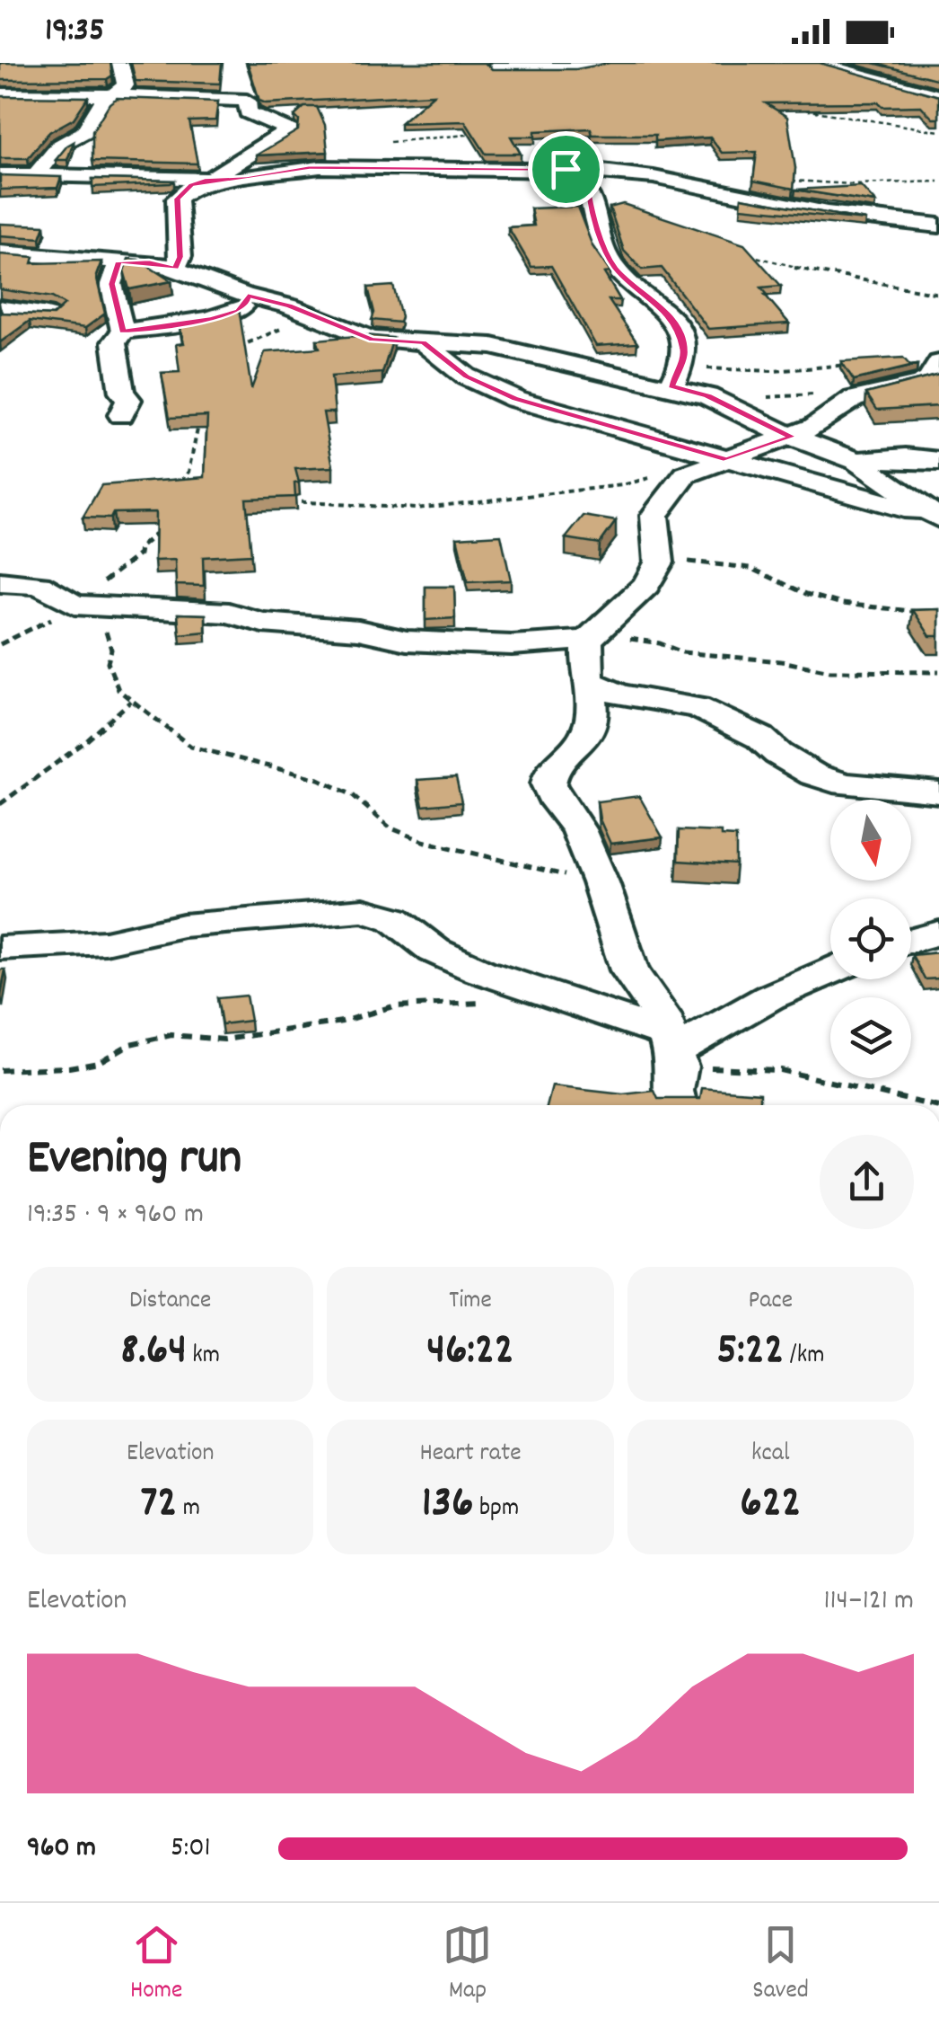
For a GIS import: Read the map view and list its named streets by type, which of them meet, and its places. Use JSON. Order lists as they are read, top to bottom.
{
  "north": "bottom",
  "page": {
    "status": "19:35",
    "heading": ["Evening run", "19:35 · 9 × 960 m"],
    "stats": [
      ["Distance", "8.64 km"],
      ["Time", "46:22"],
      ["Pace", "5:22 /km"],
      ["Elevation", "72 m"],
      ["Heart rate", "136 bpm"],
      ["kcal", "622"]
    ],
    "chart": ["Elevation", "114–121 m"],
    "list": [
      {
        "name": "960 m",
        "note": "5:01"
      }
    ],
    "tabs": ["Home", "Map", "Saved"]
  }
}
